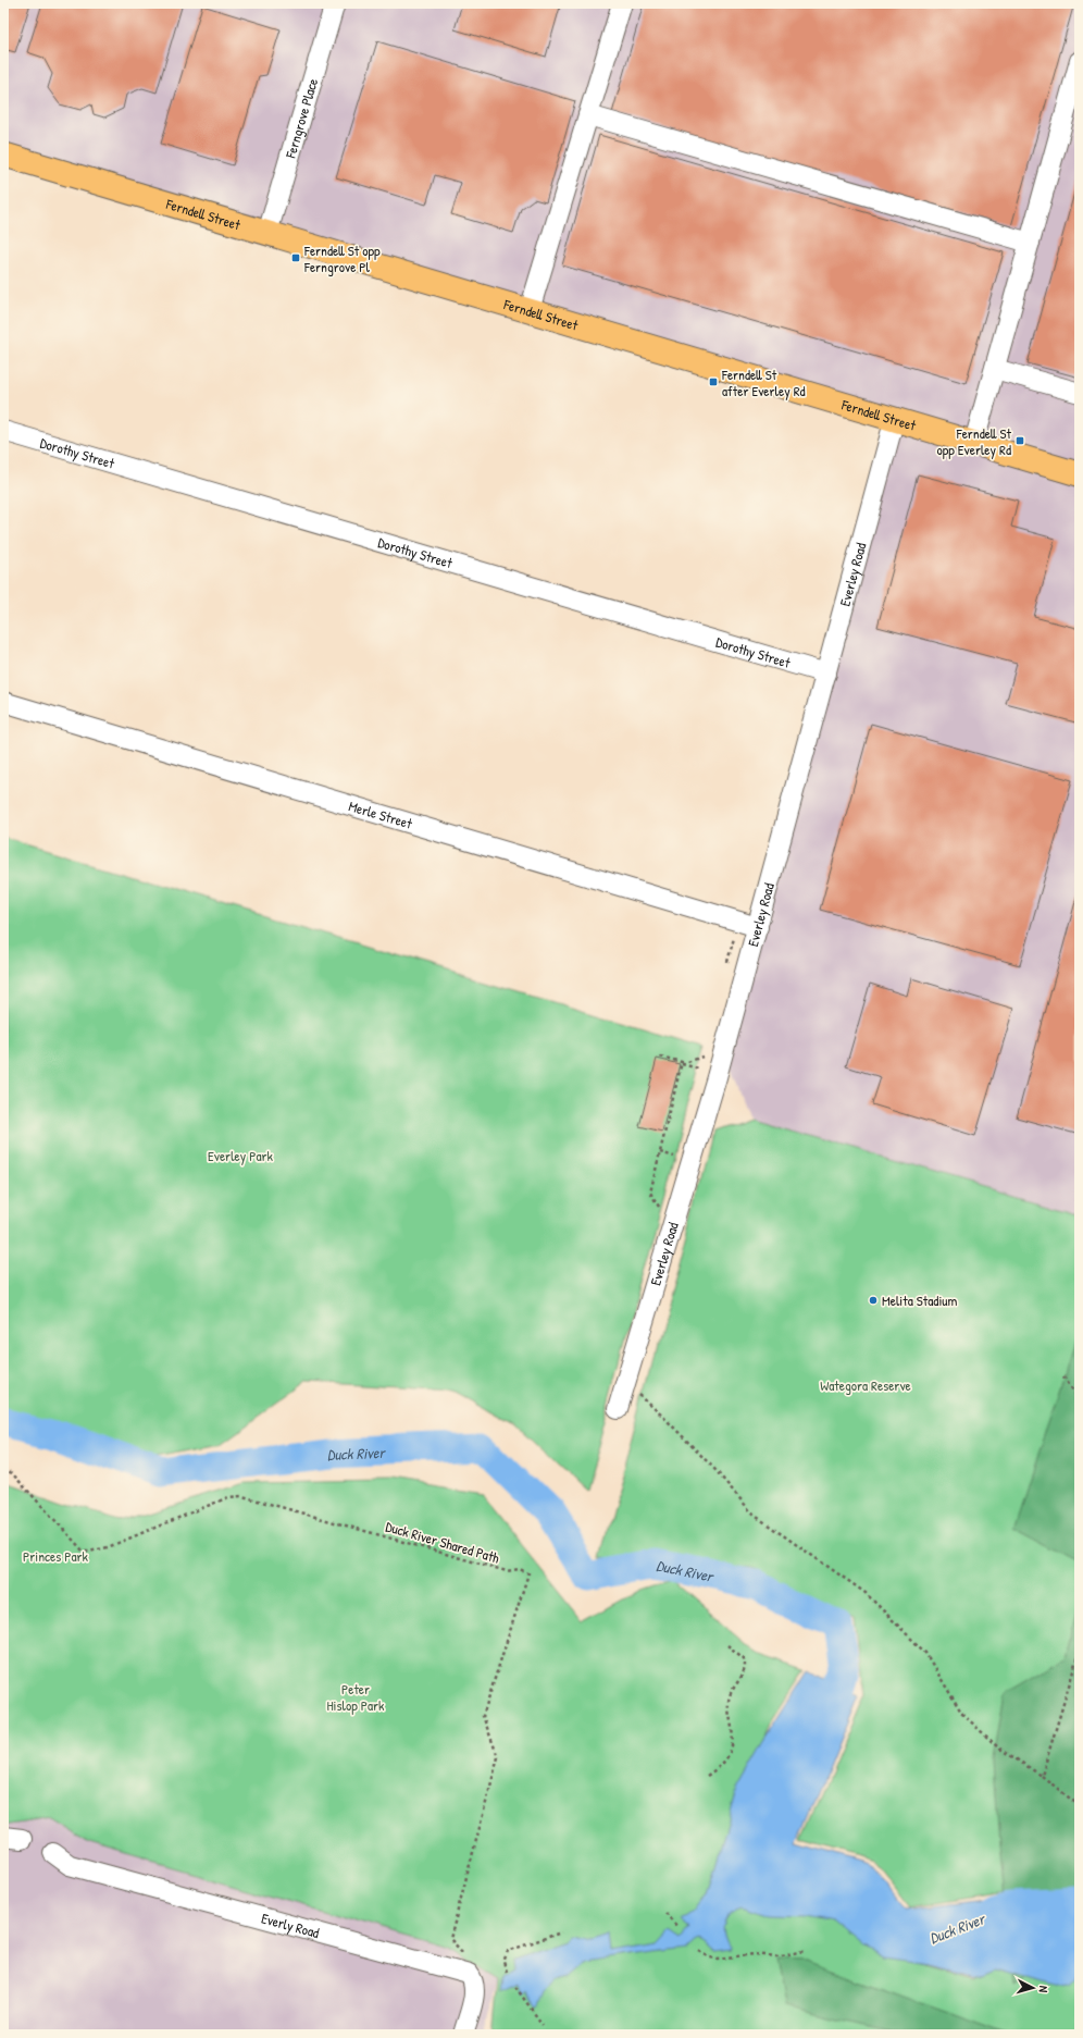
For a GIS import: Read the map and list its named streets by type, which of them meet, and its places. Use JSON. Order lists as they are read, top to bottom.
{
  "streets": {
    "main road": ["Ferndell Street"],
    "street": [
      "Ferngrove Place",
      "Dorothy Street",
      "Everley Road",
      "Merle Street",
      "Everly Road"
    ],
    "path": ["Duck River Shared Path"]
  },
  "crossings": [
    ["Ferngrove Place", "Ferndell Street"],
    ["Ferndell Street", "Everley Road"],
    ["Dorothy Street", "Everley Road"],
    ["Everley Road", "Merle Street"],
    ["Duck River Shared Path", "Everly Road"]
  ],
  "water": ["Duck River"],
  "parks": [
    "Everley Park",
    "Wategora Reserve",
    "Princes Park",
    "Peter Hislop Park"
  ],
  "places": {
    "transit": ["Ferndell St opp Ferngrove Pl", "Ferndell St after Everley Rd", "Ferndell St opp Everley Rd"],
    "other": ["Melita Stadium"]
  },
  "north": "right"
}
